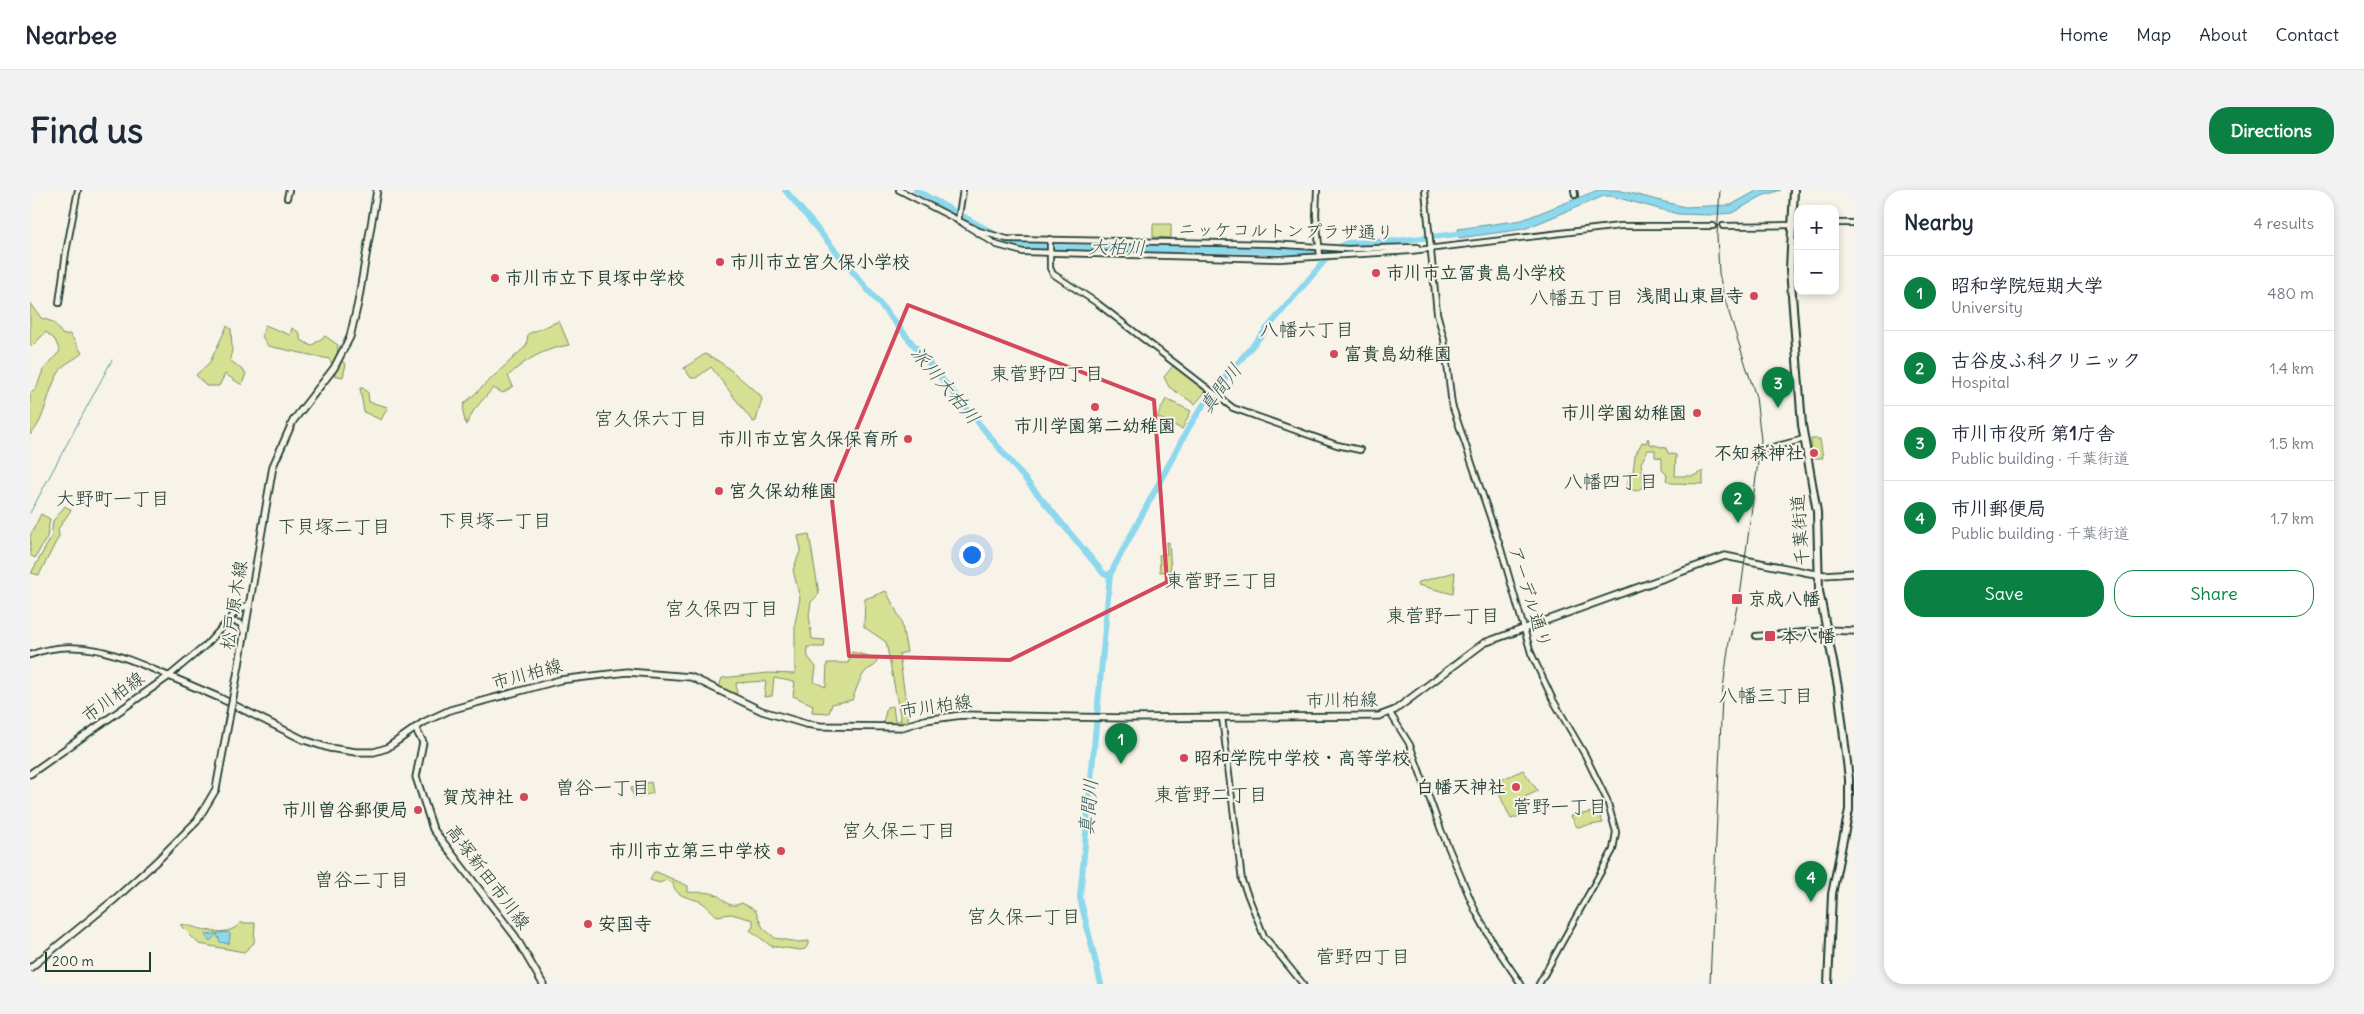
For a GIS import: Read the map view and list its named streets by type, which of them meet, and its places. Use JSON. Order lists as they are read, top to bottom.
{
  "streets": {
    "highway": ["千葉街道"],
    "main road": ["松戸原木線", "市川柏線", "高塚新田市川線"],
    "street": ["ニッケコルトンプラザ通り", "アーデル通り"]
  },
  "crossings": [
    ["ニッケコルトンプラザ通り", "アーデル通り"],
    ["千葉街道", "市川柏線"],
    ["アーデル通り", "市川柏線"],
    ["市川柏線", "高塚新田市川線"]
  ],
  "districts": [
    "八幡五丁目",
    "八幡六丁目",
    "東菅野四丁目",
    "宮久保六丁目",
    "八幡四丁目",
    "大野町一丁目",
    "下貝塚一丁目",
    "下貝塚二丁目",
    "東菅野三丁目",
    "宮久保四丁目",
    "東菅野一丁目",
    "八幡三丁目",
    "曽谷一丁目",
    "東菅野二丁目",
    "菅野一丁目",
    "宮久保二丁目",
    "曽谷二丁目",
    "宮久保一丁目",
    "菅野四丁目"
  ],
  "water": ["大柏川", "派川大柏川", "真間川"],
  "places": {
    "other": [
      "市川市立宮久保小学校",
      "市川市立冨貴島小学校",
      "市川市立下貝塚中学校",
      "浅間山東昌寺",
      "富貴島幼稚園",
      "市川学園第二幼稚園",
      "市川学園幼稚園",
      "市川市立宮久保保育所",
      "不知森神社",
      "宮久保幼稚園",
      "昭和学院中学校・高等学校",
      "白幡天神社",
      "賀茂神社",
      "市川曽谷郵便局",
      "市川市立第三中学校",
      "安国寺"
    ],
    "transit": ["京成八幡", "本八幡"]
  },
  "scale_bar": "200 m",
  "page": {
    "header": "Nearbee",
    "nav": [
      "Home",
      "Map",
      "About",
      "Contact"
    ],
    "buttons": [
      "Directions",
      ["Save", "Share"]
    ],
    "title": "Find us",
    "heading": ["Nearby", "4 results"],
    "map_buttons": ["+", "−"],
    "list": [
      {
        "mark": "1",
        "name": "昭和学院短期大学",
        "note": "University",
        "value": "480 m"
      },
      {
        "mark": "2",
        "name": "古谷皮ふ科クリニック",
        "note": "Hospital",
        "value": "1.4 km"
      },
      {
        "mark": "3",
        "name": "市川市役所 第1庁舎",
        "note": "Public building · 千葉街道",
        "value": "1.5 km"
      },
      {
        "mark": "4",
        "name": "市川郵便局",
        "note": "Public building · 千葉街道",
        "value": "1.7 km"
      }
    ],
    "pins": [
      "3",
      "2",
      "1",
      "4"
    ],
    "scale": "200 m"
  }
}
